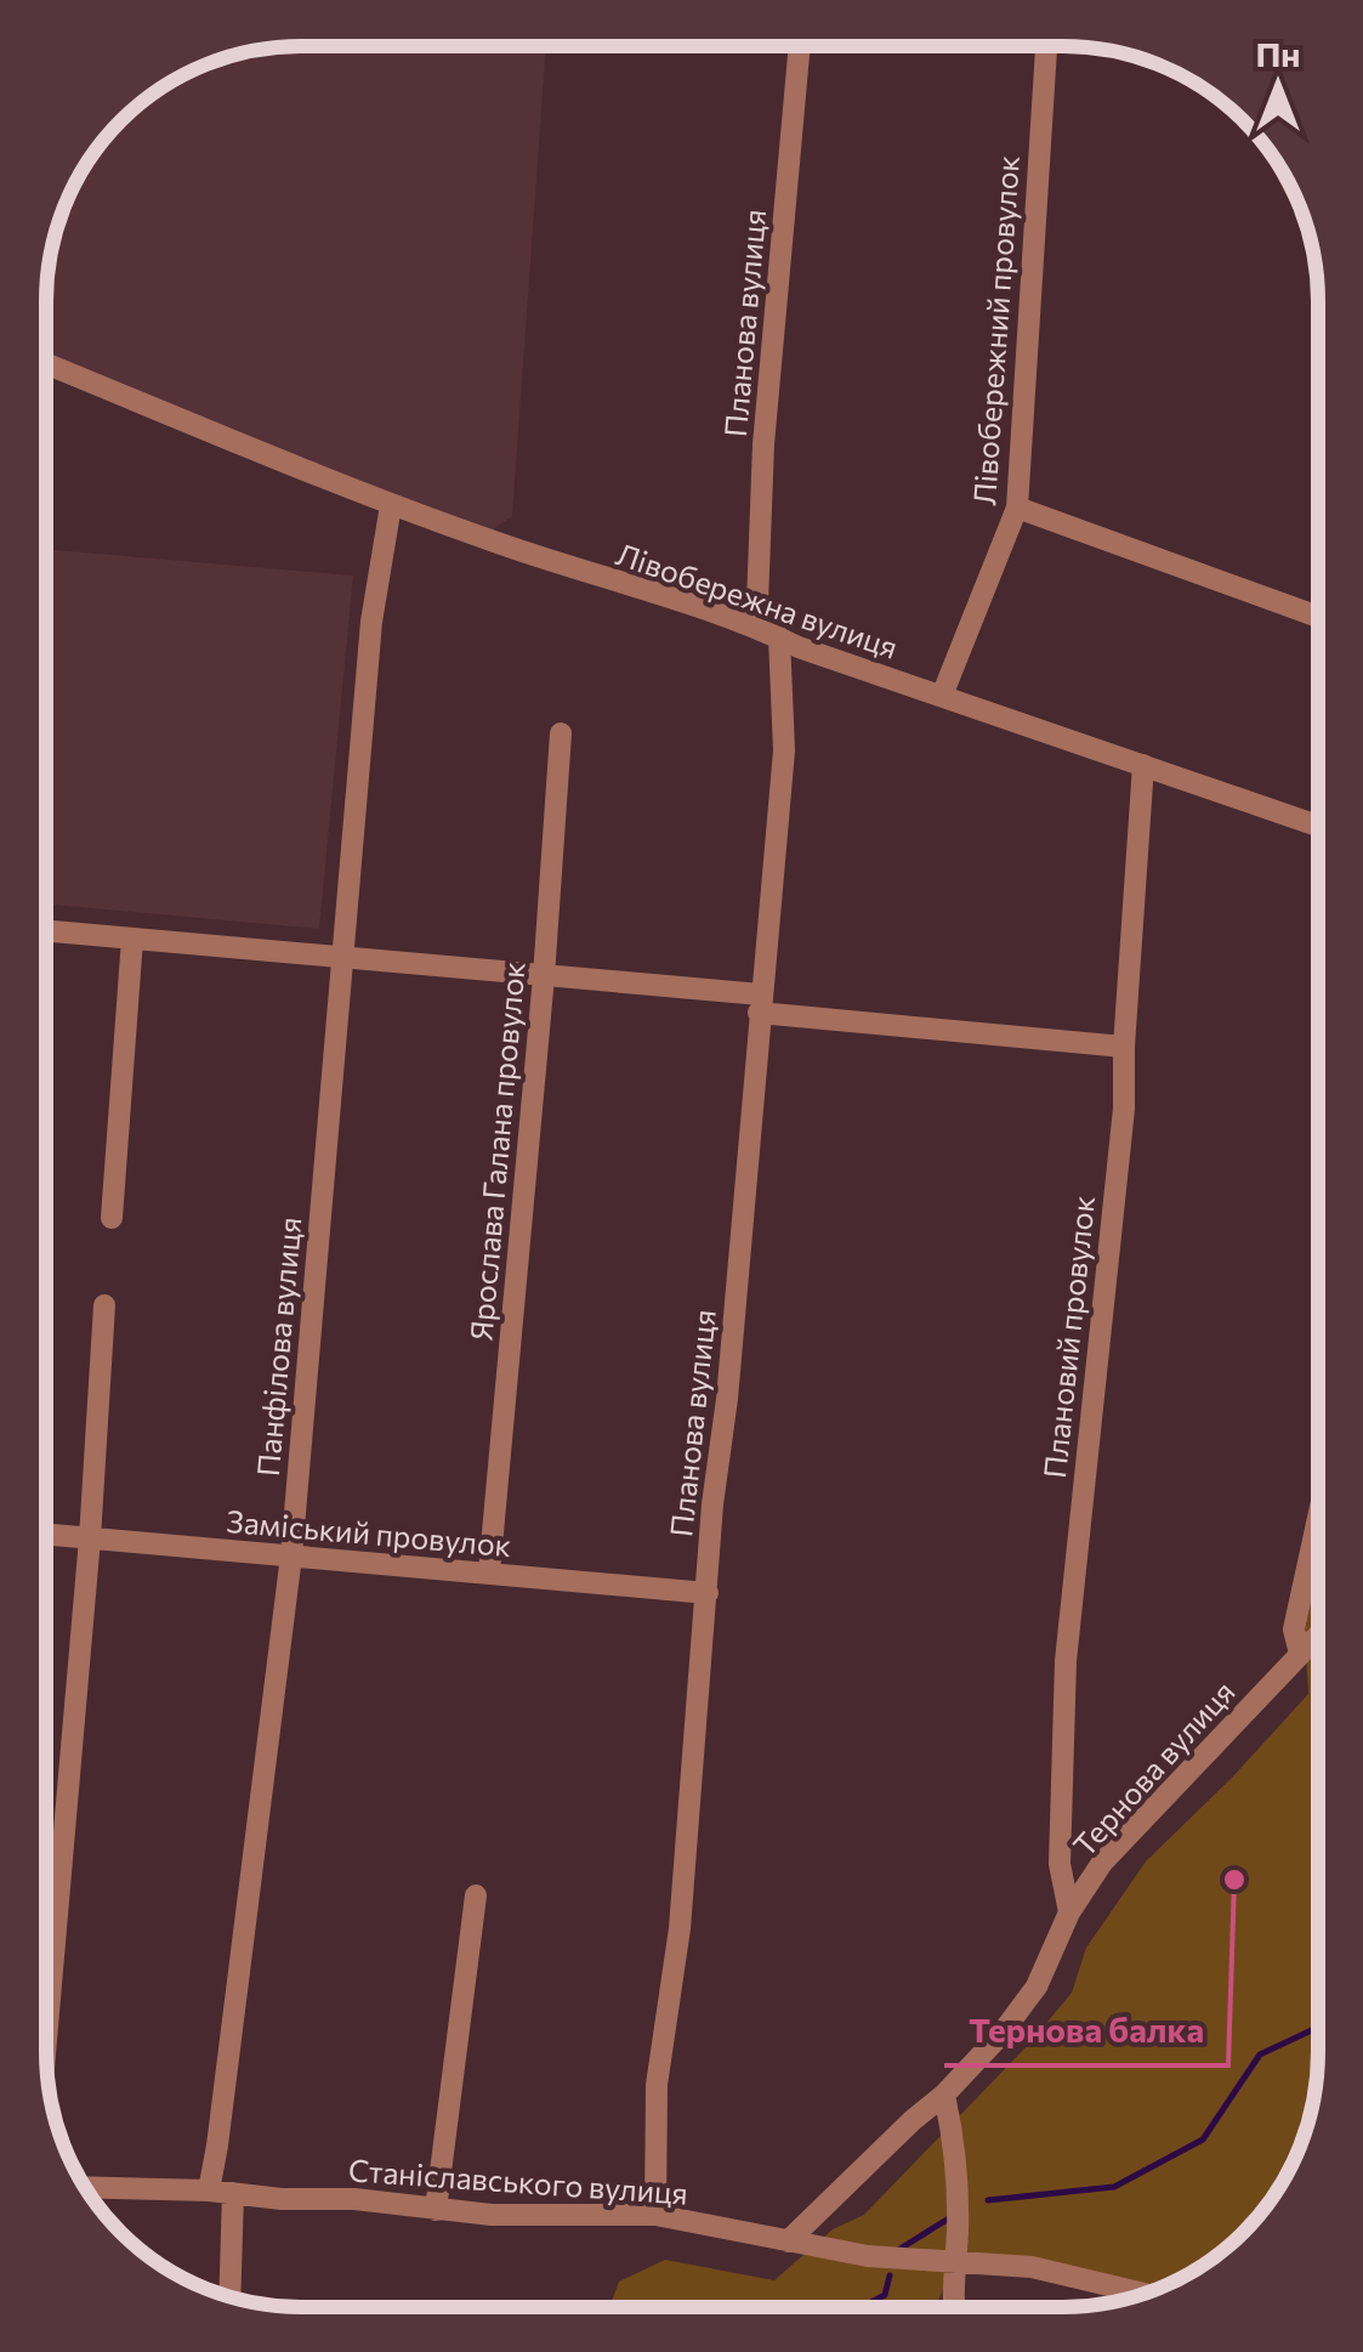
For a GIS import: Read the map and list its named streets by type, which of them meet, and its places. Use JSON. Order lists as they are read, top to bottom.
{
  "streets": {
    "street": [
      "Планова вулиця",
      "Лівобережний провулок",
      "Лівобережна вулиця",
      "Ярослава Галана провулок",
      "Плановий провулок",
      "Панфілова вулиця",
      "Заміський провулок",
      "Тернова вулиця",
      "Станіславського вулиця"
    ]
  },
  "crossings": [
    ["Планова вулиця", "Лівобережна вулиця"],
    ["Планова вулиця", "Заміський провулок"],
    ["Планова вулиця", "Станіславського вулиця"],
    ["Лівобережний провулок", "Лівобережна вулиця"],
    ["Лівобережна вулиця", "Плановий провулок"],
    ["Лівобережна вулиця", "Панфілова вулиця"],
    ["Ярослава Галана провулок", "Заміський провулок"],
    ["Плановий провулок", "Тернова вулиця"],
    ["Панфілова вулиця", "Заміський провулок"],
    ["Панфілова вулиця", "Станіславського вулиця"],
    ["Тернова вулиця", "Станіславського вулиця"]
  ],
  "places": ["Тернова балка"],
  "north": "top"
}
